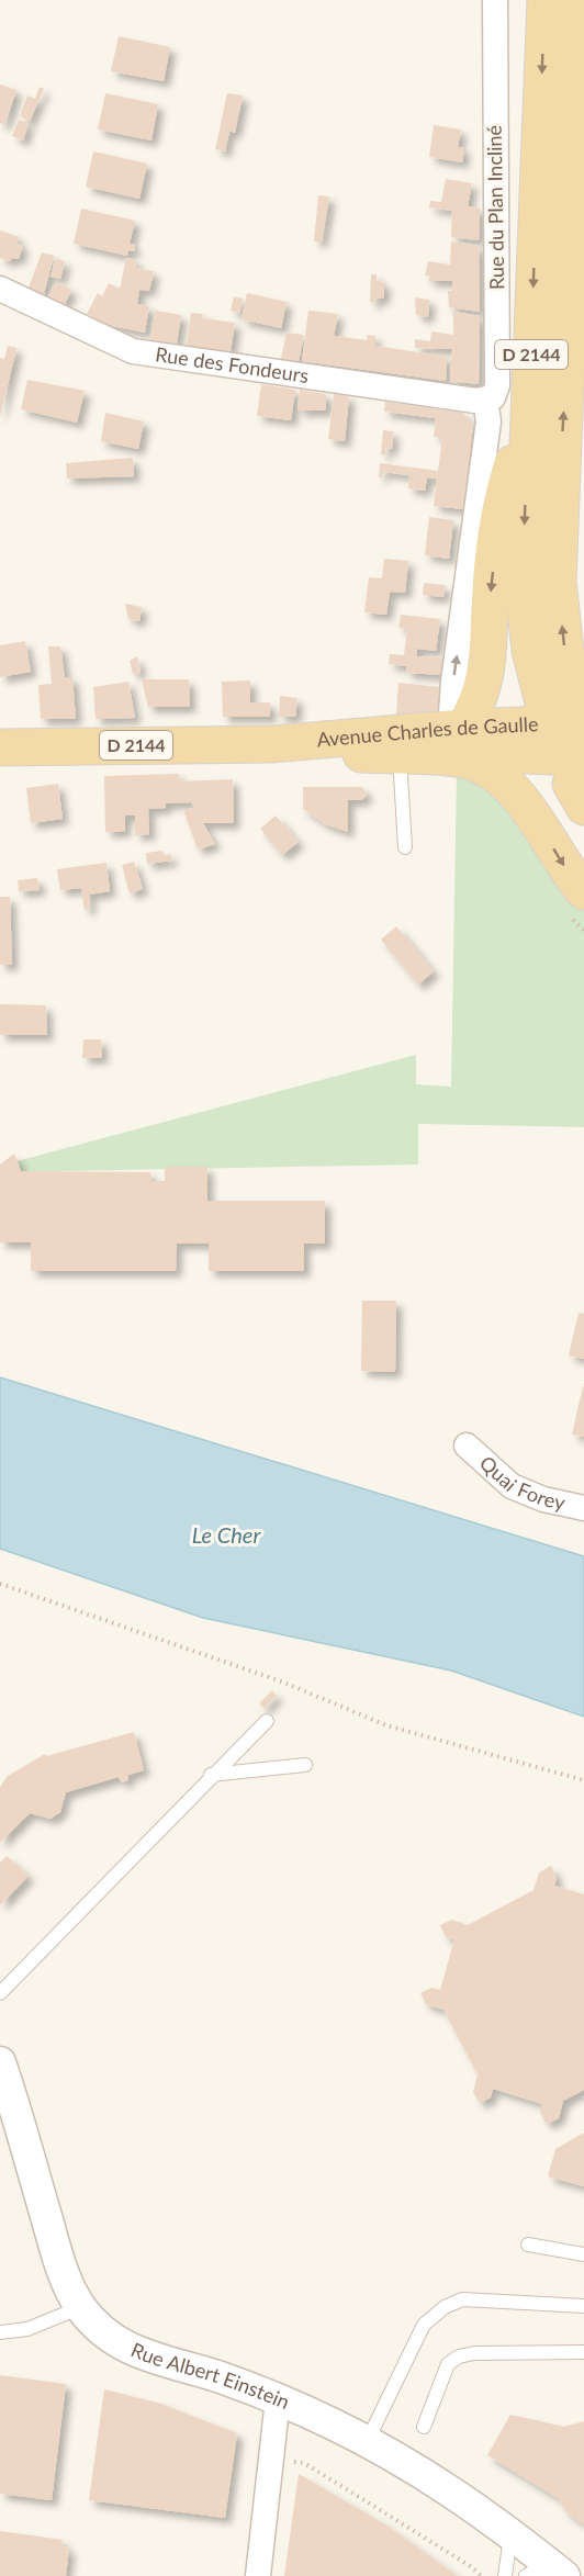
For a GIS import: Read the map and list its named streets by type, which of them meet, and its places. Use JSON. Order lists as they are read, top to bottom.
{
  "streets": {
    "main road": ["D 2144", "Avenue Charles de Gaulle"],
    "street": [
      "Rue du Plan Incliné",
      "Rue des Fondeurs",
      "Quai Forey",
      "Rue Albert Einstein"
    ]
  },
  "crossings": [
    ["Rue du Plan Incliné", "Rue des Fondeurs"],
    ["Rue du Plan Incliné", "Avenue Charles de Gaulle"],
    ["D 2144", "Avenue Charles de Gaulle"]
  ],
  "one_way": ["Rue du Plan Incliné"],
  "water": ["Le Cher"]
}
